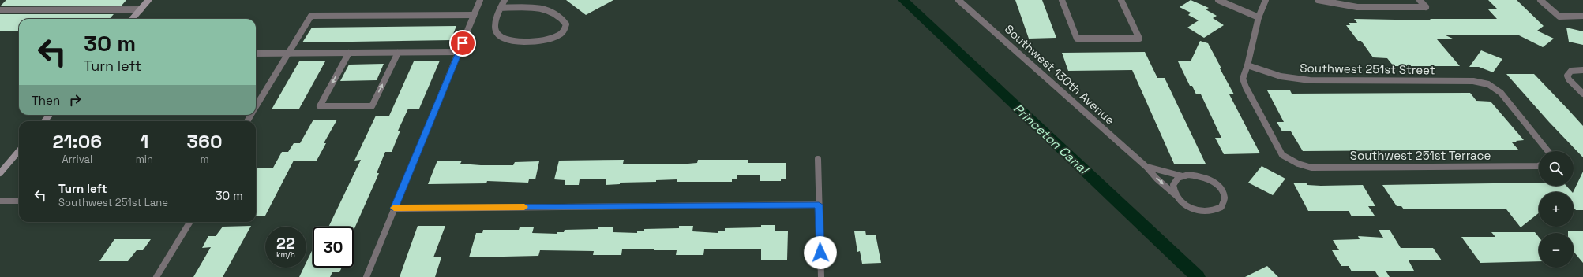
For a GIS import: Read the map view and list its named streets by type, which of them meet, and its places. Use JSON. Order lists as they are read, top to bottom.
{
  "streets": {
    "street": ["Southwest 251st Street", "Southwest 130th Avenue", "Southwest 251st Terrace"]
  },
  "crossings": [
    ["Southwest 251st Street", "Southwest 251st Terrace"]
  ],
  "water": ["Princeton Canal"],
  "page": {
    "turn": ["30 m", "Turn left"],
    "then": "Then",
    "eta": [
      "21:06",
      "Arrival",
      "1",
      "min",
      "360",
      "m"
    ],
    "map_buttons": ["+", "−"],
    "list": [
      {
        "name": "Turn left",
        "note": "Southwest 251st Lane",
        "value": "30 m"
      }
    ],
    "speed": "22 km/h",
    "limit": "30"
  }
}
